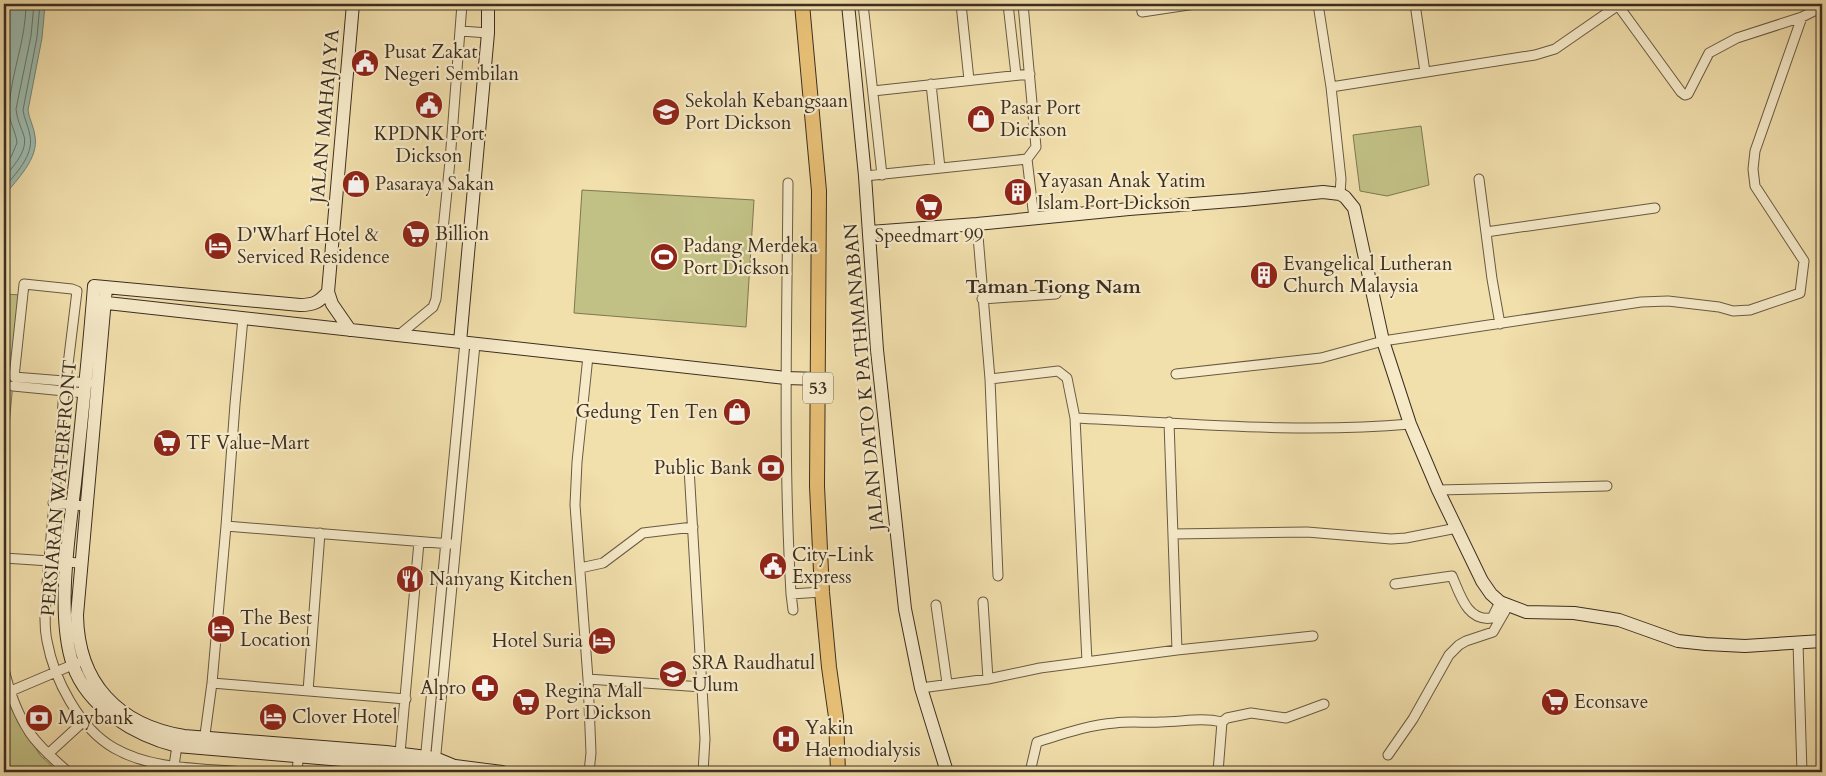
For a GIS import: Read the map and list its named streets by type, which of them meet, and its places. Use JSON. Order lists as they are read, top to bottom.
{
  "streets": {
    "main road": ["53"],
    "street": ["JALAN MAHAJAYA", "JALAN DATO K PATHMANABAN", "PERSIARAN WATERFRONT"]
  },
  "districts": ["Taman Tiong Nam"],
  "places": {
    "public building": ["Pusat Zakat Negeri Sembilan", "KPDNK Port Dickson", "City-Link Express"],
    "school or university": ["Sekolah Kebangsaan Port Dickson", "SRA Raudhatul Ulum"],
    "shop": ["Pasar Port Dickson", "Pasaraya Sakan", "Gedung Ten Ten"],
    "building": ["Yayasan Anak Yatim Islam Port Dickson", "Evangelical Lutheran Church Malaysia"],
    "supermarket": [
      "Speedmart 99",
      "Billion",
      "TF Value-Mart",
      "Regina Mall Port Dickson",
      "Econsave"
    ],
    "hotel": [
      "D'Wharf Hotel & Serviced Residence",
      "The Best Location",
      "Hotel Suria",
      "Clover Hotel"
    ],
    "sports": ["Padang Merdeka Port Dickson"],
    "bank": ["Public Bank", "Maybank"],
    "restaurant": ["Nanyang Kitchen"],
    "pharmacy": ["Alpro"],
    "hospital": ["Yakin Haemodialysis"]
  }
}
